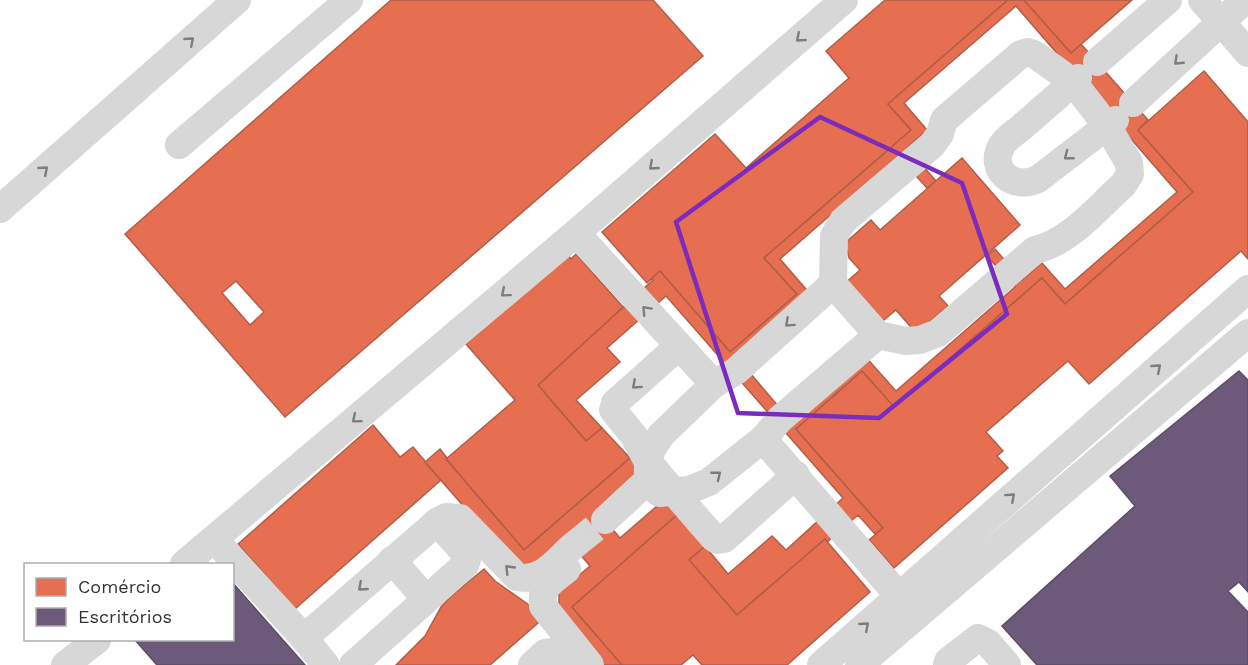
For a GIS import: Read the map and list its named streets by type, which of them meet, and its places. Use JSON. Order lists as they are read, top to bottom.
{
  "legend": ["Comércio", "Escritórios"]
}
